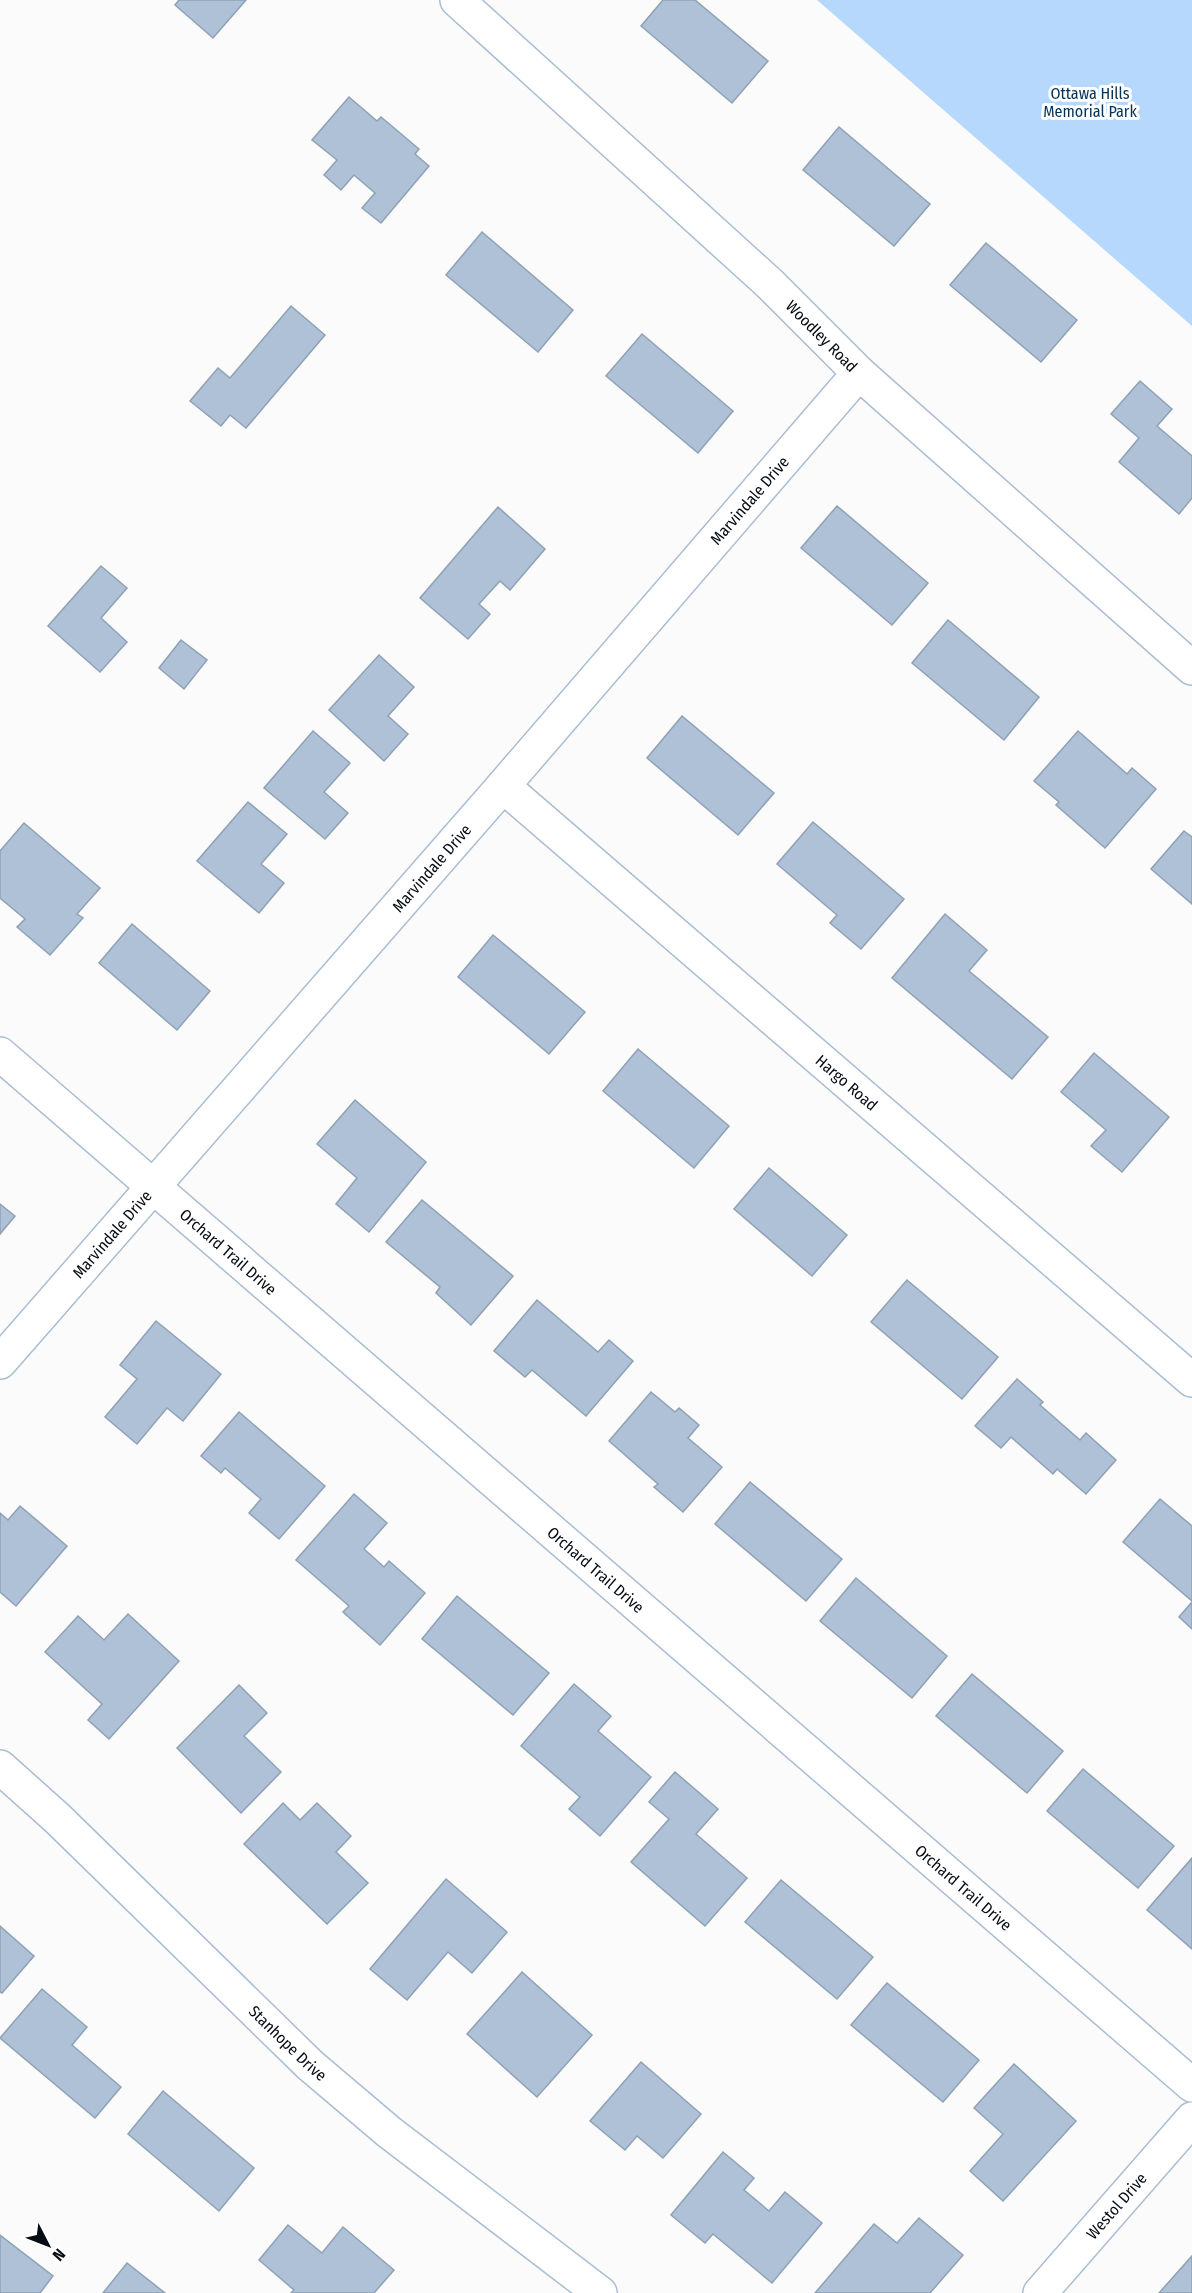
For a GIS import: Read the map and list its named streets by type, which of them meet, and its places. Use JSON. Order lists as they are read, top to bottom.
{
  "streets": {
    "street": [
      "Woodley Road",
      "Marvindale Drive",
      "Hargo Road",
      "Orchard Trail Drive",
      "Stanhope Drive",
      "Westol Drive"
    ]
  },
  "crossings": [
    ["Woodley Road", "Marvindale Drive"],
    ["Marvindale Drive", "Hargo Road"],
    ["Marvindale Drive", "Orchard Trail Drive"]
  ],
  "parks": ["Ottawa Hills Memorial Park"],
  "north": "bottom right"
}
